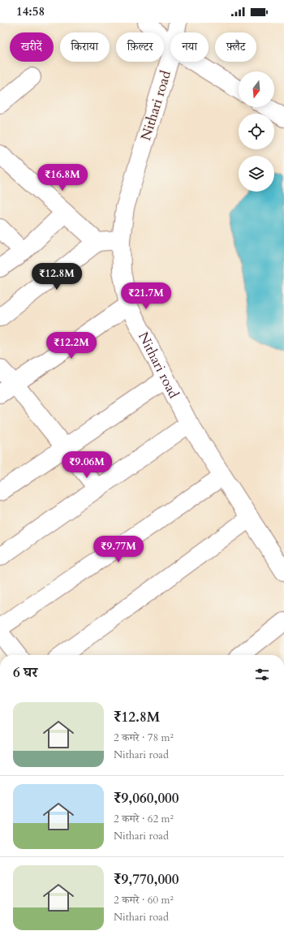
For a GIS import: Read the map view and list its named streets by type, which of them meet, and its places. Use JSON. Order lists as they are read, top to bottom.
{
  "streets": {
    "street": ["Nithari road"]
  },
  "north": "bottom",
  "page": {
    "status": "14:58",
    "chip": [
      "खरीदें",
      "किराया",
      "फ़िल्टर",
      "नया",
      "फ़्लैट"
    ],
    "price": [
      "₹16.8M",
      "₹12.8M",
      "₹21.7M",
      "₹12.2M",
      "₹9.06M",
      "₹9.77M"
    ],
    "heading": "6 घर",
    "list": [
      {
        "name": "₹12.8M",
        "note": "2 कमरे · 78 m² · Nithari road"
      },
      {
        "name": "₹9,060,000",
        "note": "2 कमरे · 62 m² · Nithari road"
      },
      {
        "name": "₹9,770,000",
        "note": "2 कमरे · 60 m² · Nithari road"
      }
    ]
  }
}
